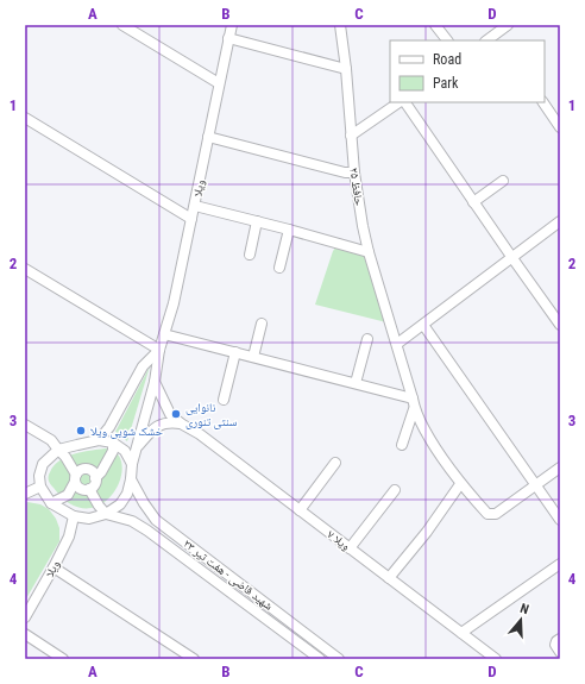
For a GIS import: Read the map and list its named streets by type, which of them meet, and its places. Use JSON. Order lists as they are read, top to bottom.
{
  "streets": {
    "street": [
      "حافظ ۲۵",
      "ویلا",
      "ویلا ۷",
      "شهید قاضی - هفت تیر ۲۳"
    ]
  },
  "crossings": [
    ["ویلا", "شهید قاضی - هفت تیر ۲۳"]
  ],
  "places": ["نانوایی سنتی تنوری", "خشک شویی ویلا"],
  "legend": ["Road", "Park"],
  "north": "top",
  "grid": {
    "columns": [
      "A",
      "B",
      "C",
      "D"
    ],
    "rows": [
      "1",
      "2",
      "3",
      "4"
    ]
  }
}
